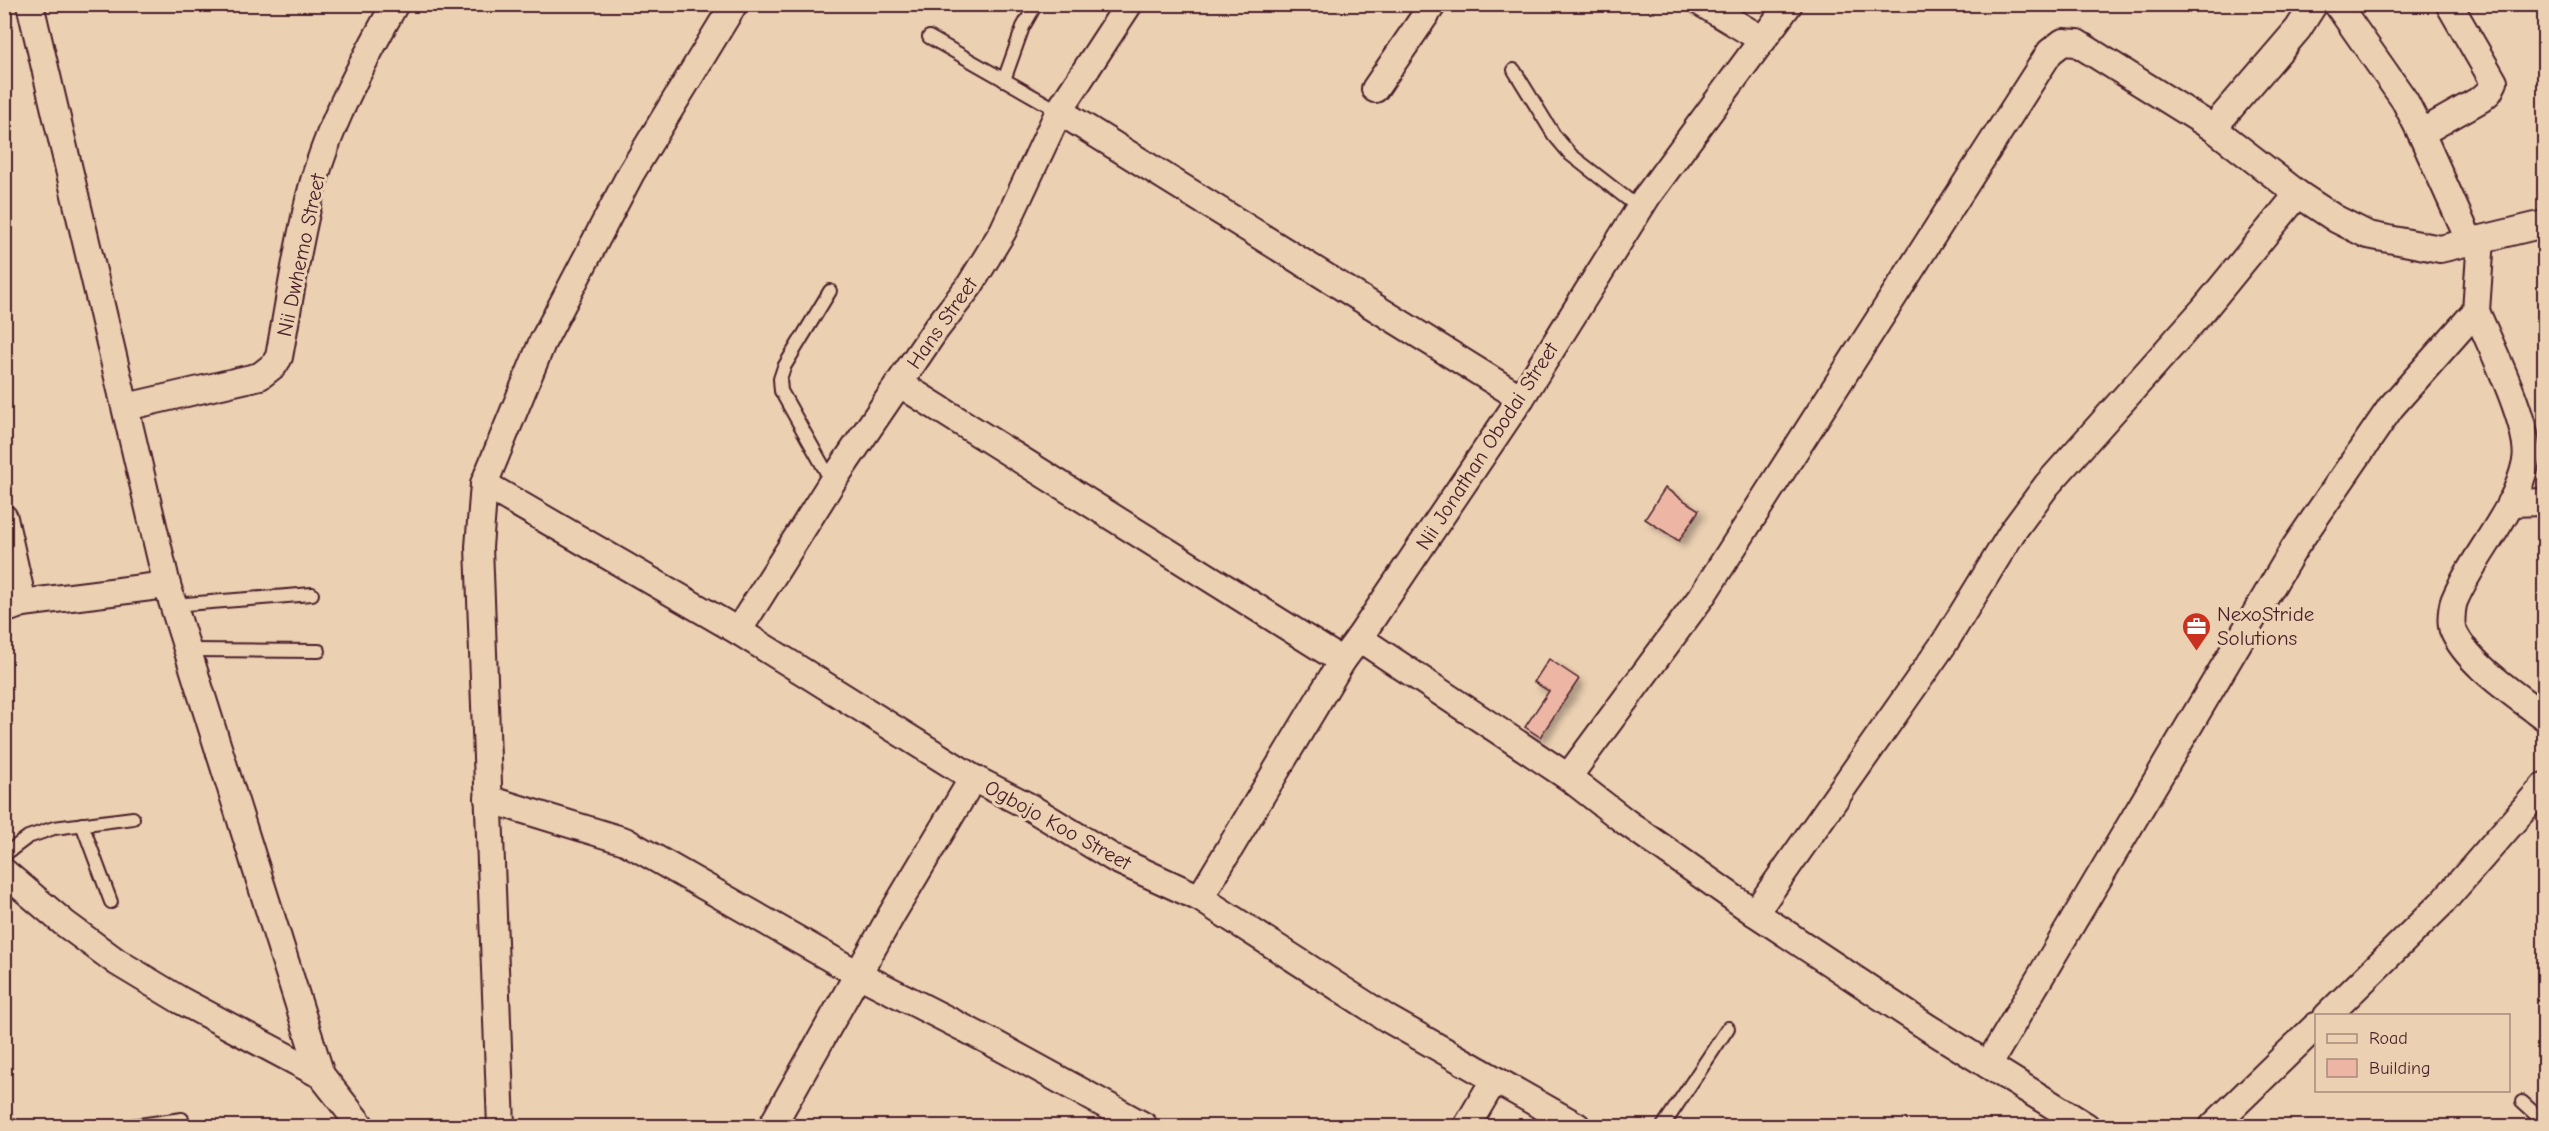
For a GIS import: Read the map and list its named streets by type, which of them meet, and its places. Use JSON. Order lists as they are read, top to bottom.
{
  "streets": {
    "street": [
      "Nii Dwhemo Street",
      "Hans Street",
      "Nii Jonathan Obodai Street",
      "Ogbojo Koo Street"
    ]
  },
  "crossings": [
    ["Nii Jonathan Obodai Street", "Ogbojo Koo Street"]
  ],
  "places": {
    "office": ["NexoStride Solutions"]
  },
  "legend": ["Road", "Building"]
}
